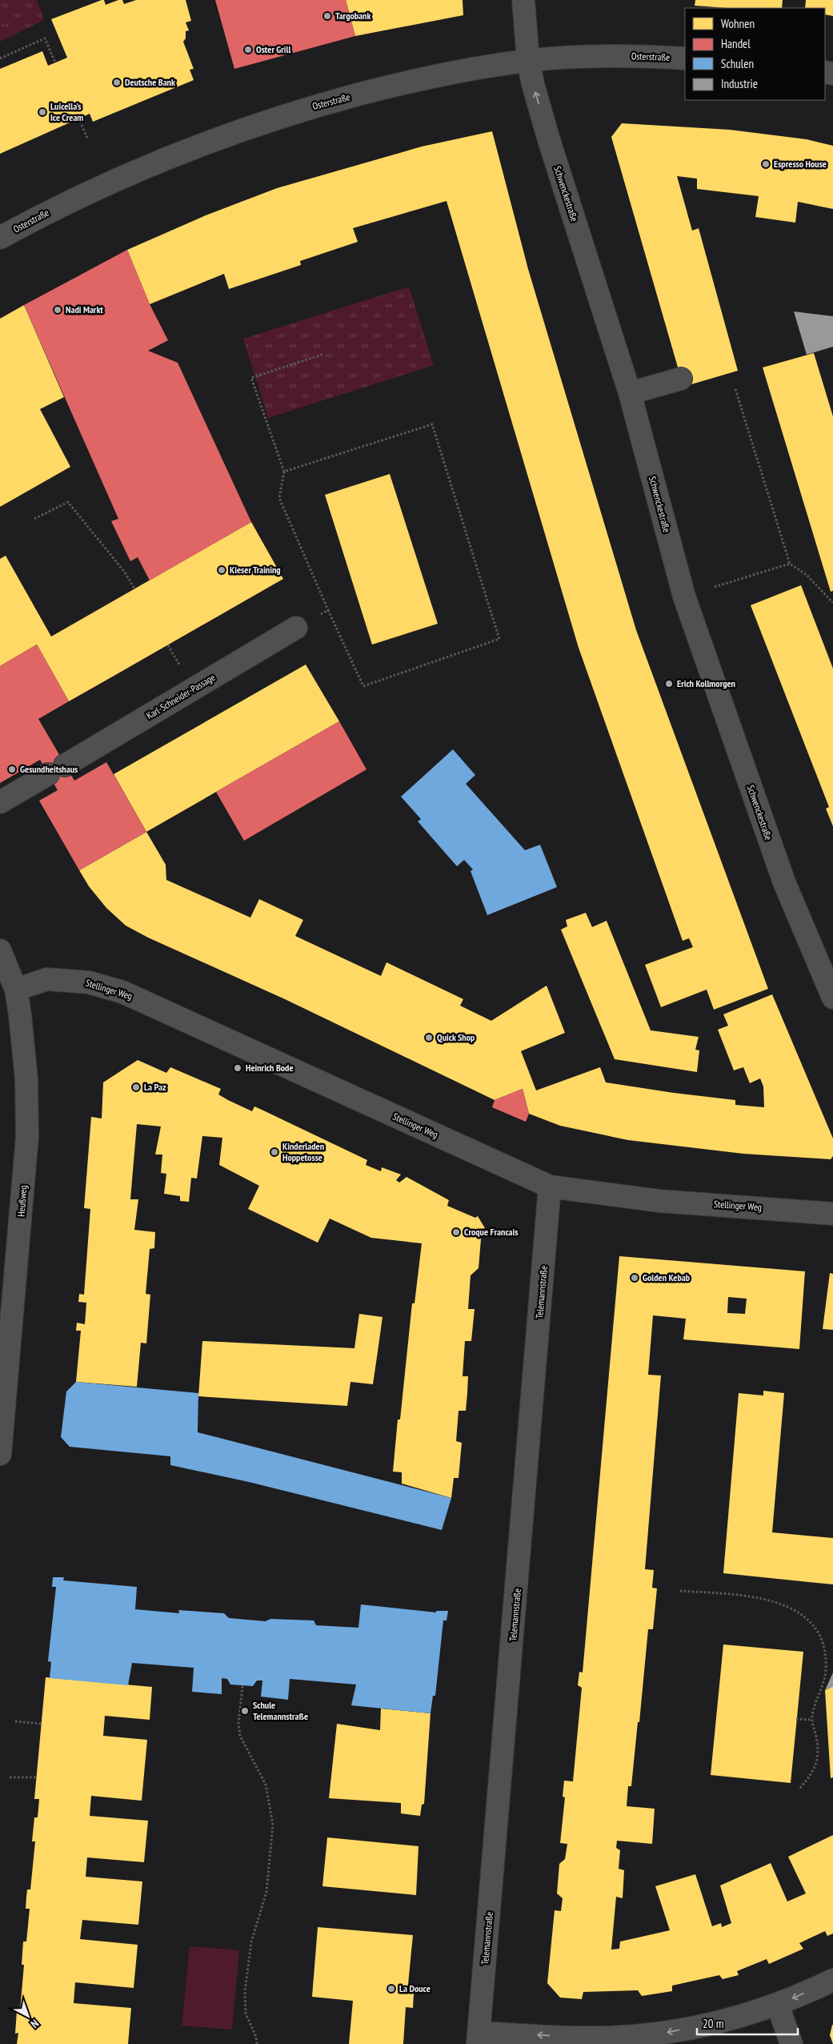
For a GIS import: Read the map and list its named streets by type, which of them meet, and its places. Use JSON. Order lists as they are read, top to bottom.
{
  "streets": {
    "street": [
      "Osterstraße",
      "Schwenckestraße",
      "Karl-Schneider-Passage",
      "Stellinger Weg",
      "Heußweg",
      "Telemannstraße"
    ]
  },
  "crossings": [
    ["Osterstraße", "Schwenckestraße"],
    ["Stellinger Weg", "Heußweg"],
    ["Stellinger Weg", "Telemannstraße"]
  ],
  "places": [
    "Targobank",
    "Oster Grill",
    "Deutsche Bank",
    "Luicella’s Ice Cream",
    "Espresso House",
    "Nadi Markt",
    "Kieser Training",
    "Erich Kollmorgen",
    "Gesundheitshaus",
    "Quick Shop",
    "Heinrich Bode",
    "La Paz",
    "Kinderladen Hoppetosse",
    "Croque Francais",
    "Golden Kebab",
    "Schule Telemannstraße",
    "La Douce"
  ],
  "legend": [
    "Wohnen",
    "Handel",
    "Schulen",
    "Industrie"
  ],
  "scale_bar": "20 m",
  "north": "bottom right"
}
